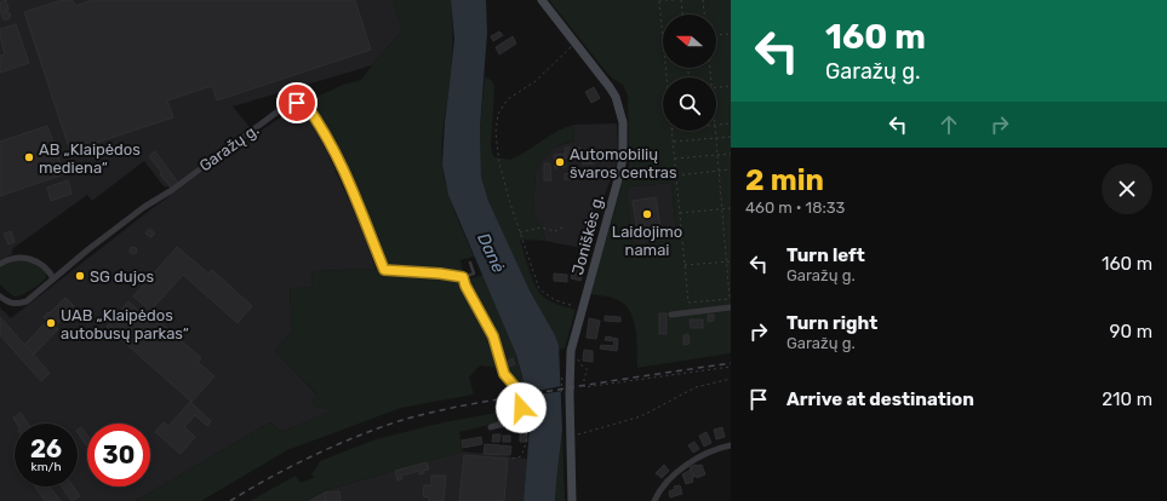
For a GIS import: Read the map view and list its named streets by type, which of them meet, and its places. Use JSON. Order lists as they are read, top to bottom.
{
  "streets": {
    "main road": ["Joniškės g."],
    "street": ["Garažų g."]
  },
  "water": ["Danė"],
  "places": [
    "AB „Klaipėdos mediena“",
    "Automobilių švaros centras",
    "Laidojimo namai",
    "SG dujos",
    "UAB „Klaipėdos autobusų parkas“"
  ],
  "north": "left",
  "page": {
    "turn": ["160 m", "Garažų g."],
    "heading": ["2 min", "460 m · 18:33"],
    "list": [
      {
        "name": "Turn left",
        "note": "Garažų g.",
        "value": "160 m"
      },
      {
        "name": "Turn right",
        "note": "Garažų g.",
        "value": "90 m"
      },
      {
        "name": "Arrive at destination",
        "value": "210 m"
      }
    ],
    "speed": "26 km/h",
    "limit": "30"
  }
}
